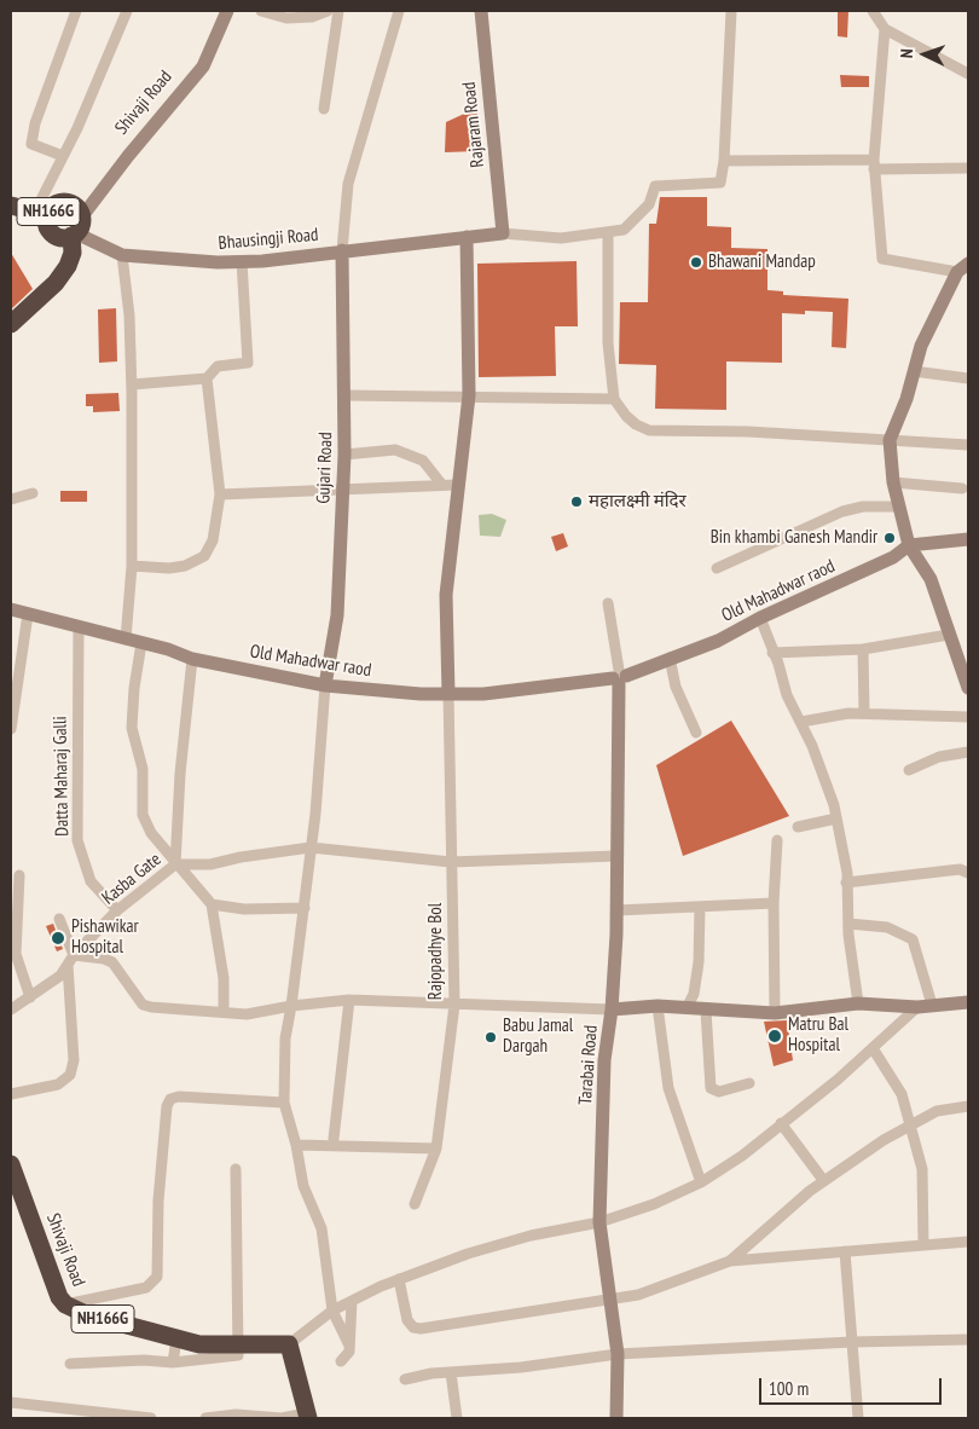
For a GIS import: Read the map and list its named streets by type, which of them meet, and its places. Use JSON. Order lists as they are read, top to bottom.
{
  "streets": {
    "highway": ["Shivaji Road", "NH166G"],
    "street": [
      "Rajaram Road",
      "Bhausingji Road",
      "Gujari Road",
      "Old Mahadwar raod",
      "Datta Maharaj Galli",
      "Kasba Gate",
      "Rajopadhye Bol",
      "Tarabai Road"
    ]
  },
  "crossings": [
    ["Shivaji Road", "NH166G"],
    ["Shivaji Road", "Bhausingji Road"],
    ["Rajaram Road", "Bhausingji Road"],
    ["NH166G", "Bhausingji Road"],
    ["Bhausingji Road", "Gujari Road"],
    ["Gujari Road", "Old Mahadwar raod"],
    ["Old Mahadwar raod", "Datta Maharaj Galli"],
    ["Old Mahadwar raod", "Kasba Gate"],
    ["Old Mahadwar raod", "Rajopadhye Bol"],
    ["Old Mahadwar raod", "Tarabai Road"],
    ["Datta Maharaj Galli", "Kasba Gate"]
  ],
  "places": [
    "Bhawani Mandap",
    "महालक्ष्मी मंदिर",
    "Bin khambi Ganesh Mandir",
    "Pishawikar Hospital",
    "Matru Bal Hospital",
    "Babu Jamal Dargah"
  ],
  "scale_bar": "100 m",
  "north": "left"
}
